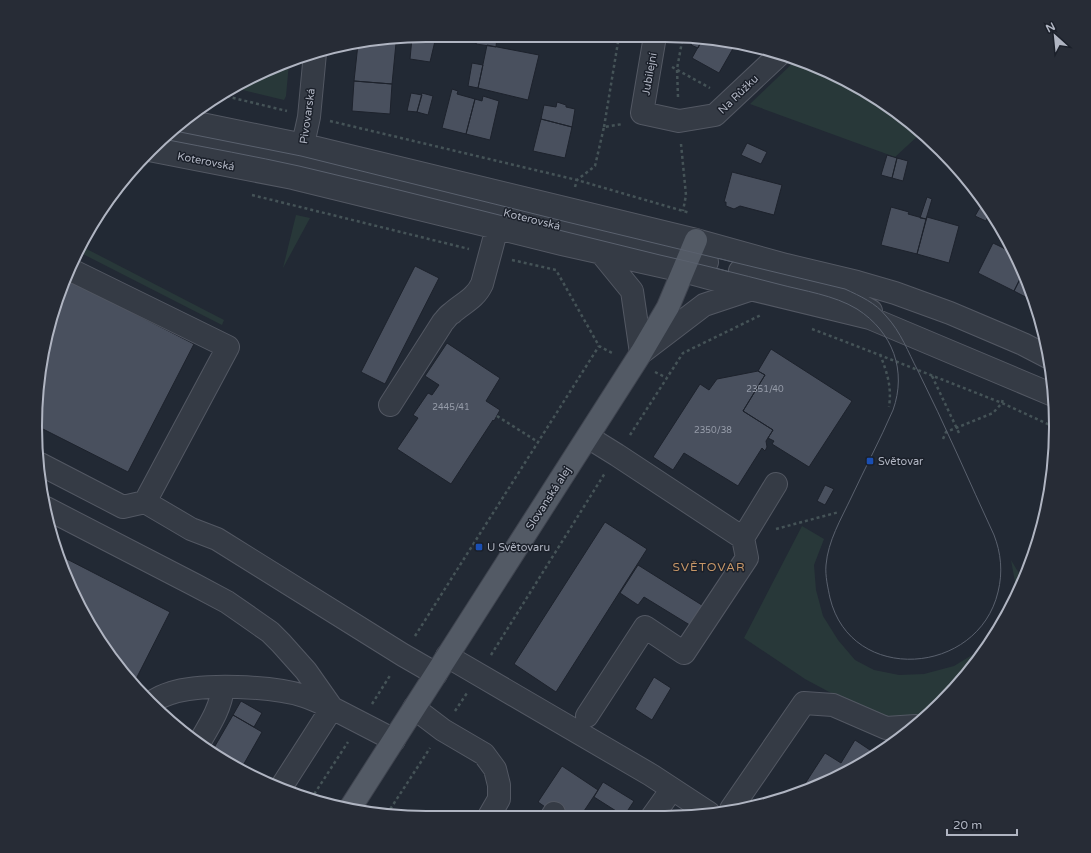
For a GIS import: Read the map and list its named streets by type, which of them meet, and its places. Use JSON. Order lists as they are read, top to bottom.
{
  "streets": {
    "main road": ["Slovanská alej"],
    "street": [
      "Jubilejní",
      "Na Růžku",
      "Pivovarská",
      "Koterovská"
    ]
  },
  "crossings": [
    ["Jubilejní", "Na Růžku"],
    ["Pivovarská", "Koterovská"],
    ["Koterovská", "Slovanská alej"]
  ],
  "districts": ["SVĚTOVAR"],
  "places": {
    "transit": ["Světovar", "U Světovaru"]
  },
  "house_numbers": ["2351/40", "2445/41", "2350/38"],
  "scale_bar": "20 m",
  "north": "top left"
}
